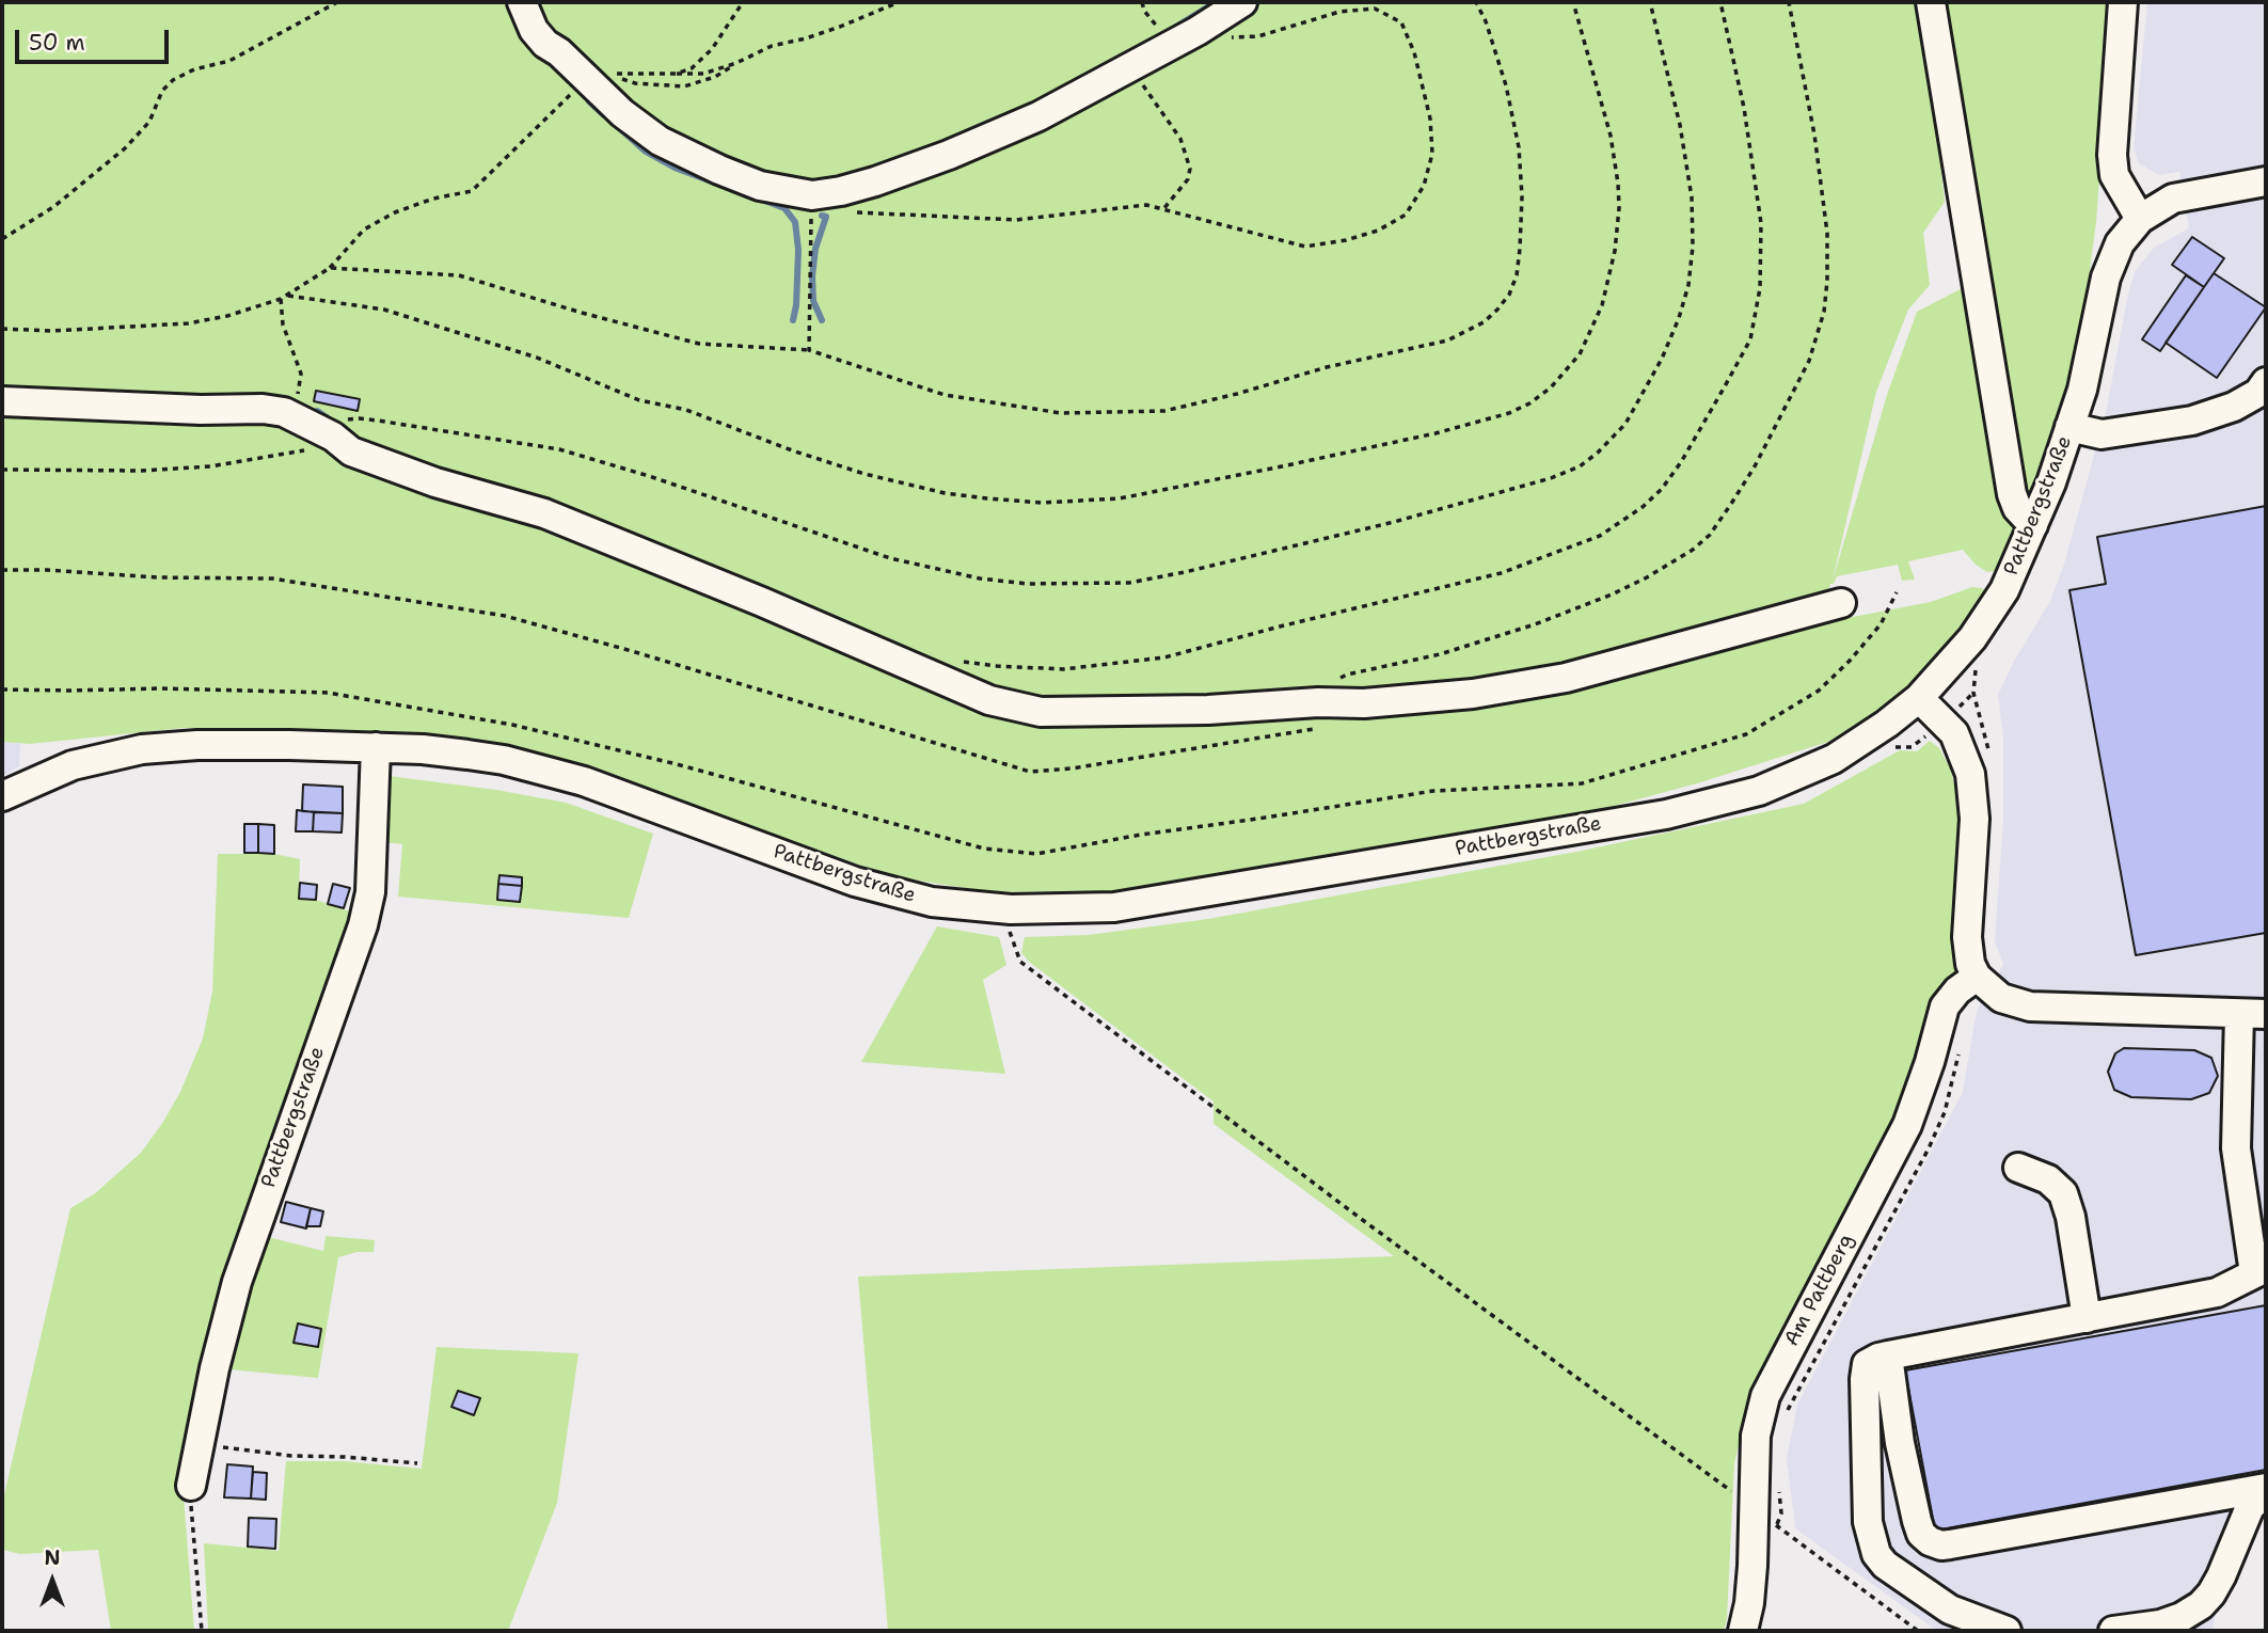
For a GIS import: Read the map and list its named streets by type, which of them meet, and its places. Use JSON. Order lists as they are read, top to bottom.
{
  "streets": {
    "street": ["Pattbergstraße", "Am Pattberg"]
  },
  "scale_bar": "50 m",
  "north": "top"
}
